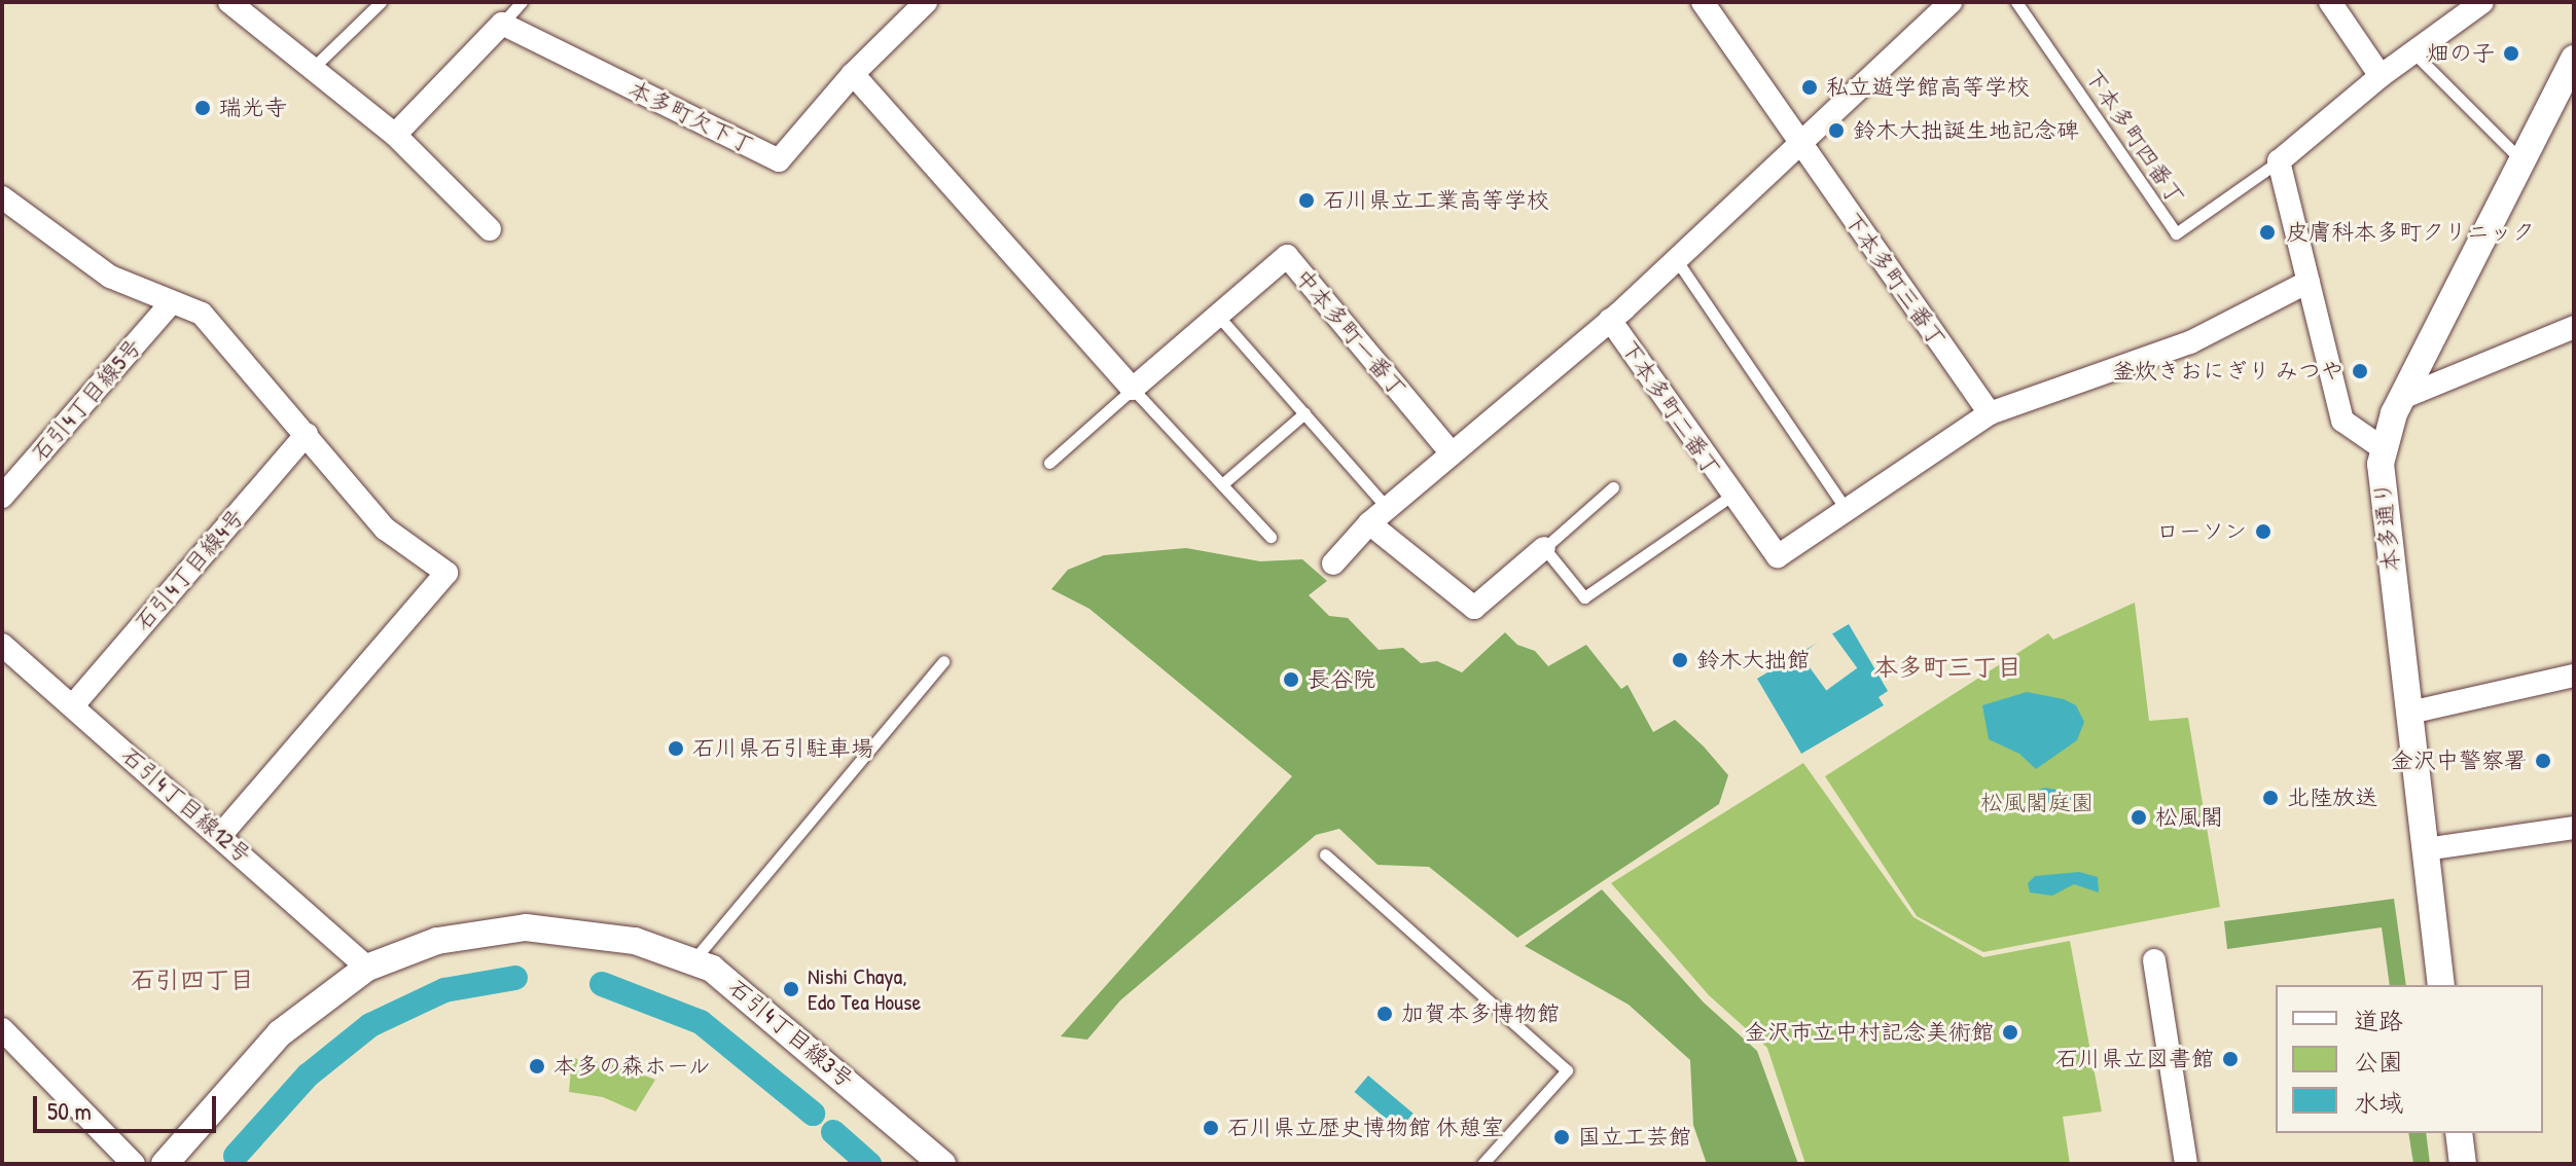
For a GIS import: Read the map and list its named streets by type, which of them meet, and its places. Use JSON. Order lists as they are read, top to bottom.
{
  "streets": {
    "street": [
      "本多町欠下丁",
      "下本多町三番丁",
      "中本多町一番丁",
      "石引4丁目線5号",
      "下本多町二番丁",
      "本多通り",
      "石引4丁目線4号",
      "石引4丁目線12号",
      "石引4丁目線3号"
    ],
    "lane": ["下本多町四番丁"]
  },
  "crossings": [
    ["石引4丁目線4号", "石引4丁目線12号"],
    ["石引4丁目線12号", "石引4丁目線3号"]
  ],
  "districts": ["本多町三丁目", "石引四丁目"],
  "parks": ["松風閣庭園"],
  "places": [
    "畑の子",
    "私立遊学館高等学校",
    "瑞光寺",
    "鈴木大拙誕生地記念碑",
    "石川県立工業高等学校",
    "皮膚科本多町クリニック",
    "釜炊きおにぎり みつや",
    "ローソン",
    "鈴木大拙館",
    "長谷院",
    "石川県石引駐車場",
    "金沢中警察署",
    "北陸放送",
    "松風閣",
    "Nishi Chaya, Edo Tea House",
    "加賀本多博物館",
    "金沢市立中村記念美術館",
    "石川県立図書館",
    "本多の森ホール",
    "石川県立歴史博物館 休憩室",
    "国立工芸館"
  ],
  "legend": ["道路", "公園", "水域"],
  "scale_bar": "50 m"
}
